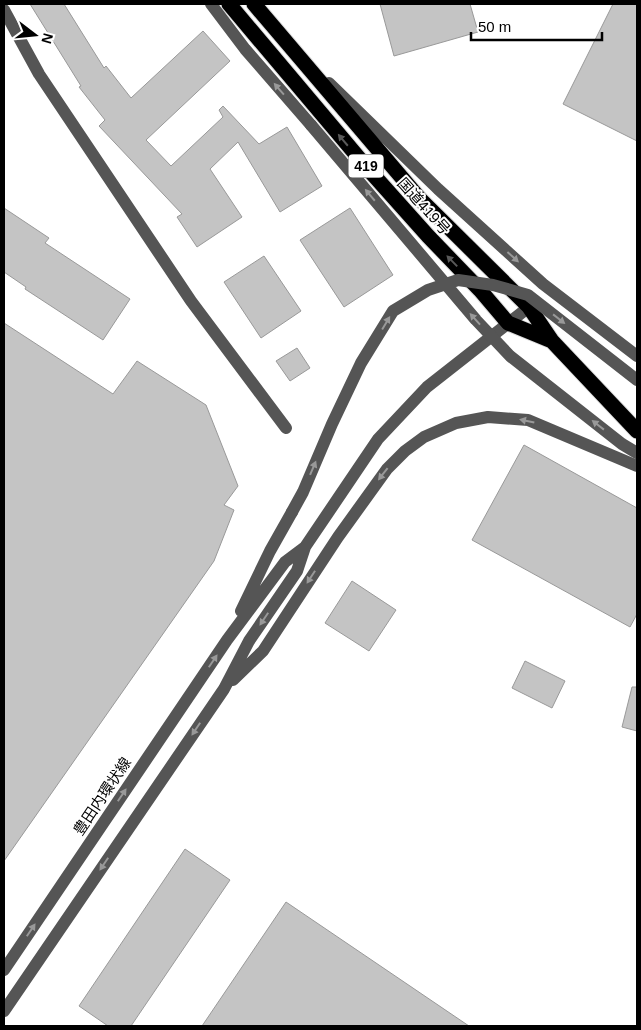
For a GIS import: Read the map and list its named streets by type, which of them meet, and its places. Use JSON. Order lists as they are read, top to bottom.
{
  "streets": {
    "highway": ["419", "国道419号"],
    "street": ["豊田内環状線"]
  },
  "scale_bar": "50 m",
  "north": "right"
}
